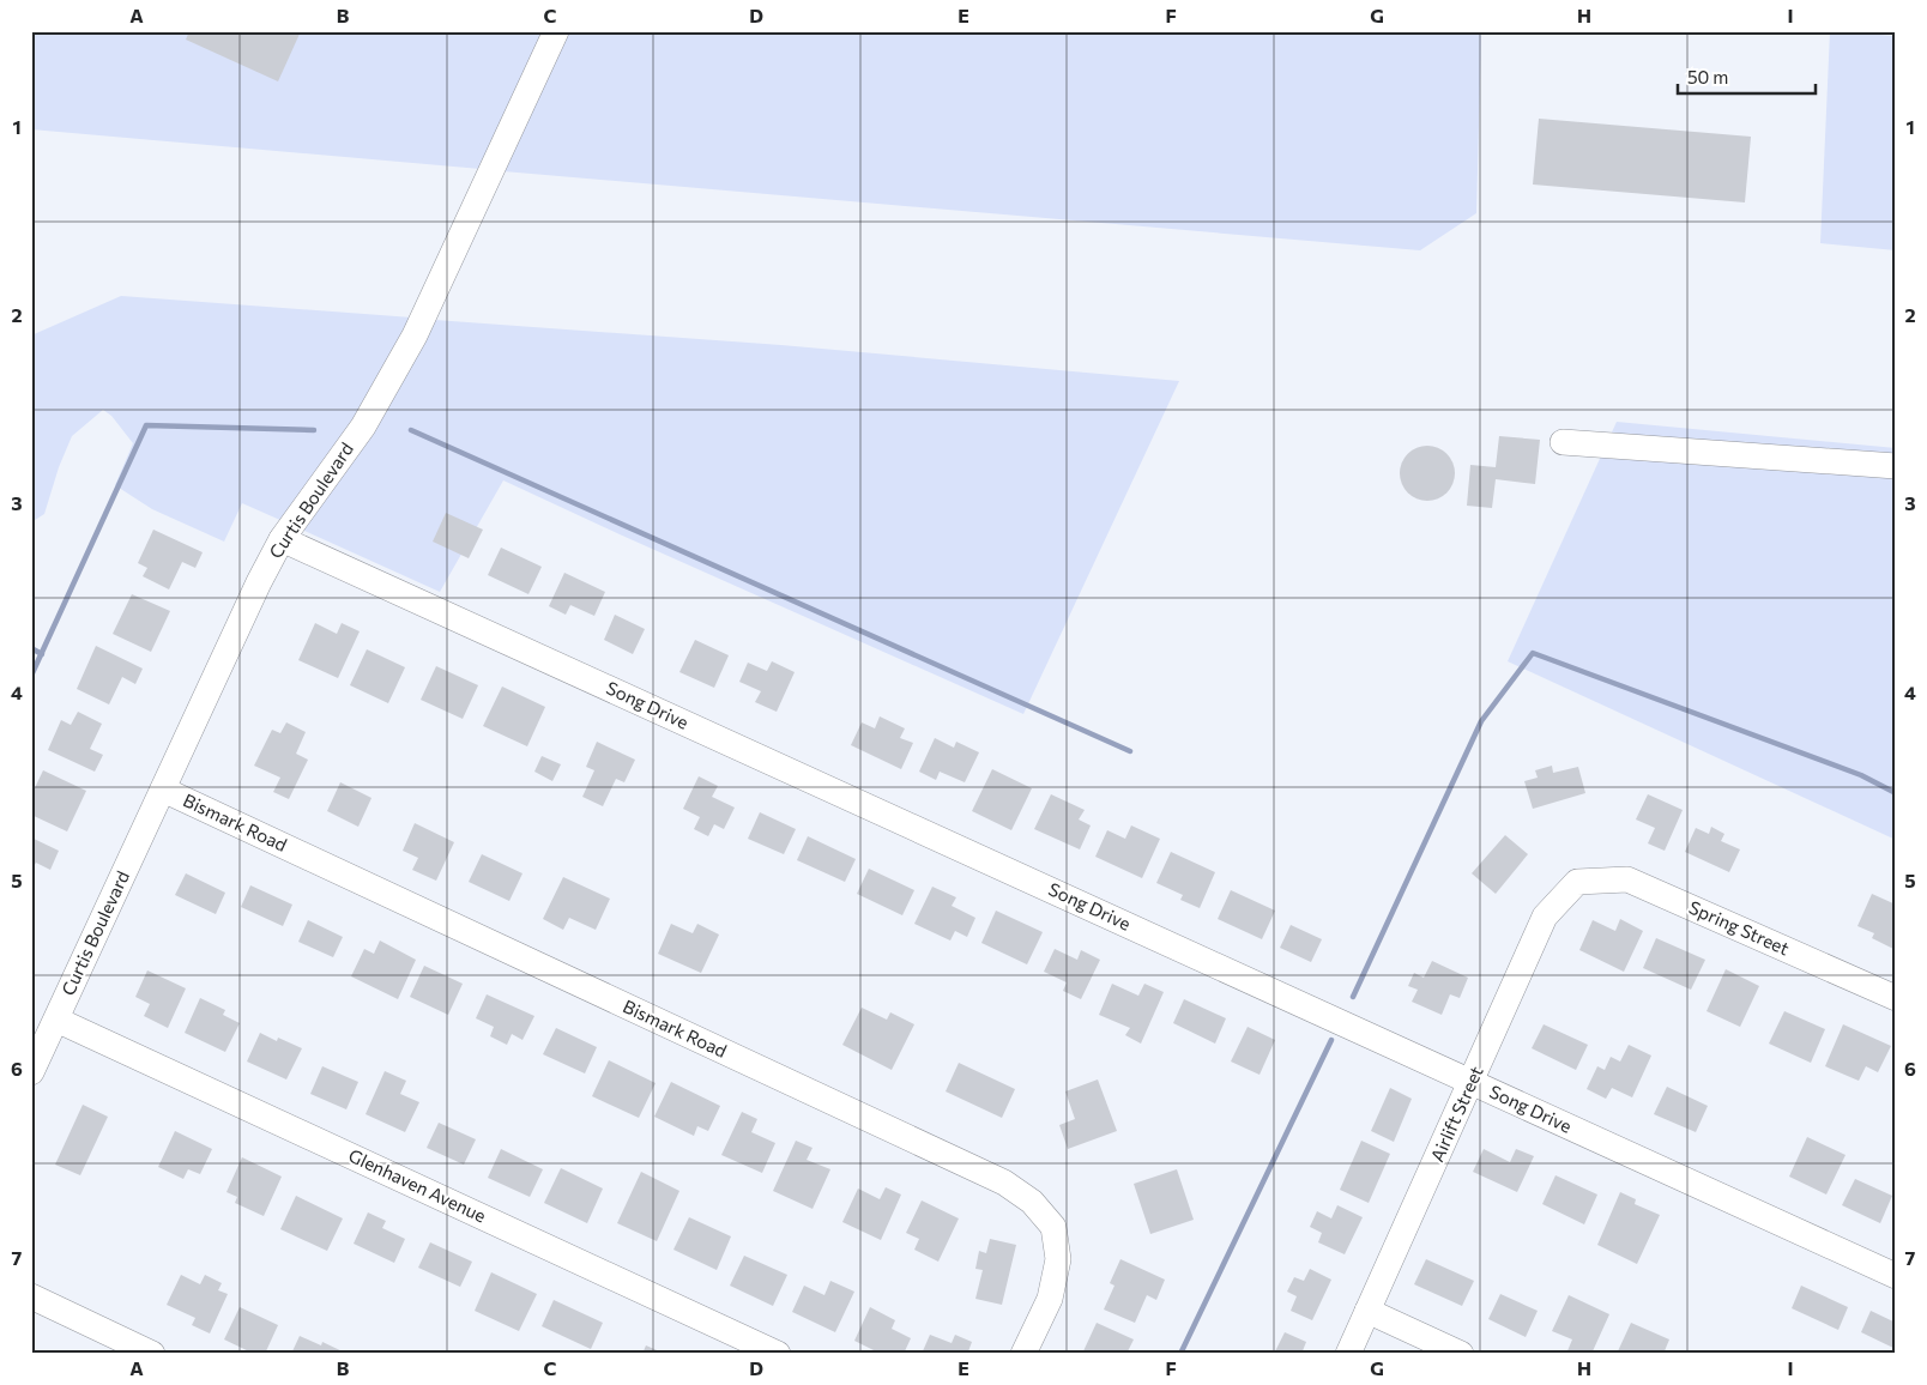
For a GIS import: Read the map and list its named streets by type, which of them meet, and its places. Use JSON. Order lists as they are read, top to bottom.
{
  "streets": {
    "street": [
      "Curtis Boulevard",
      "Song Drive",
      "Bismark Road",
      "Spring Street",
      "Airlift Street",
      "Glenhaven Avenue"
    ]
  },
  "crossings": [
    ["Curtis Boulevard", "Song Drive"],
    ["Curtis Boulevard", "Bismark Road"],
    ["Curtis Boulevard", "Glenhaven Avenue"],
    ["Song Drive", "Airlift Street"],
    ["Spring Street", "Airlift Street"]
  ],
  "scale_bar": "50 m",
  "grid": {
    "columns": [
      "A",
      "B",
      "C",
      "D",
      "E",
      "F",
      "G",
      "H",
      "I"
    ],
    "rows": [
      "1",
      "2",
      "3",
      "4",
      "5",
      "6",
      "7"
    ]
  }
}
